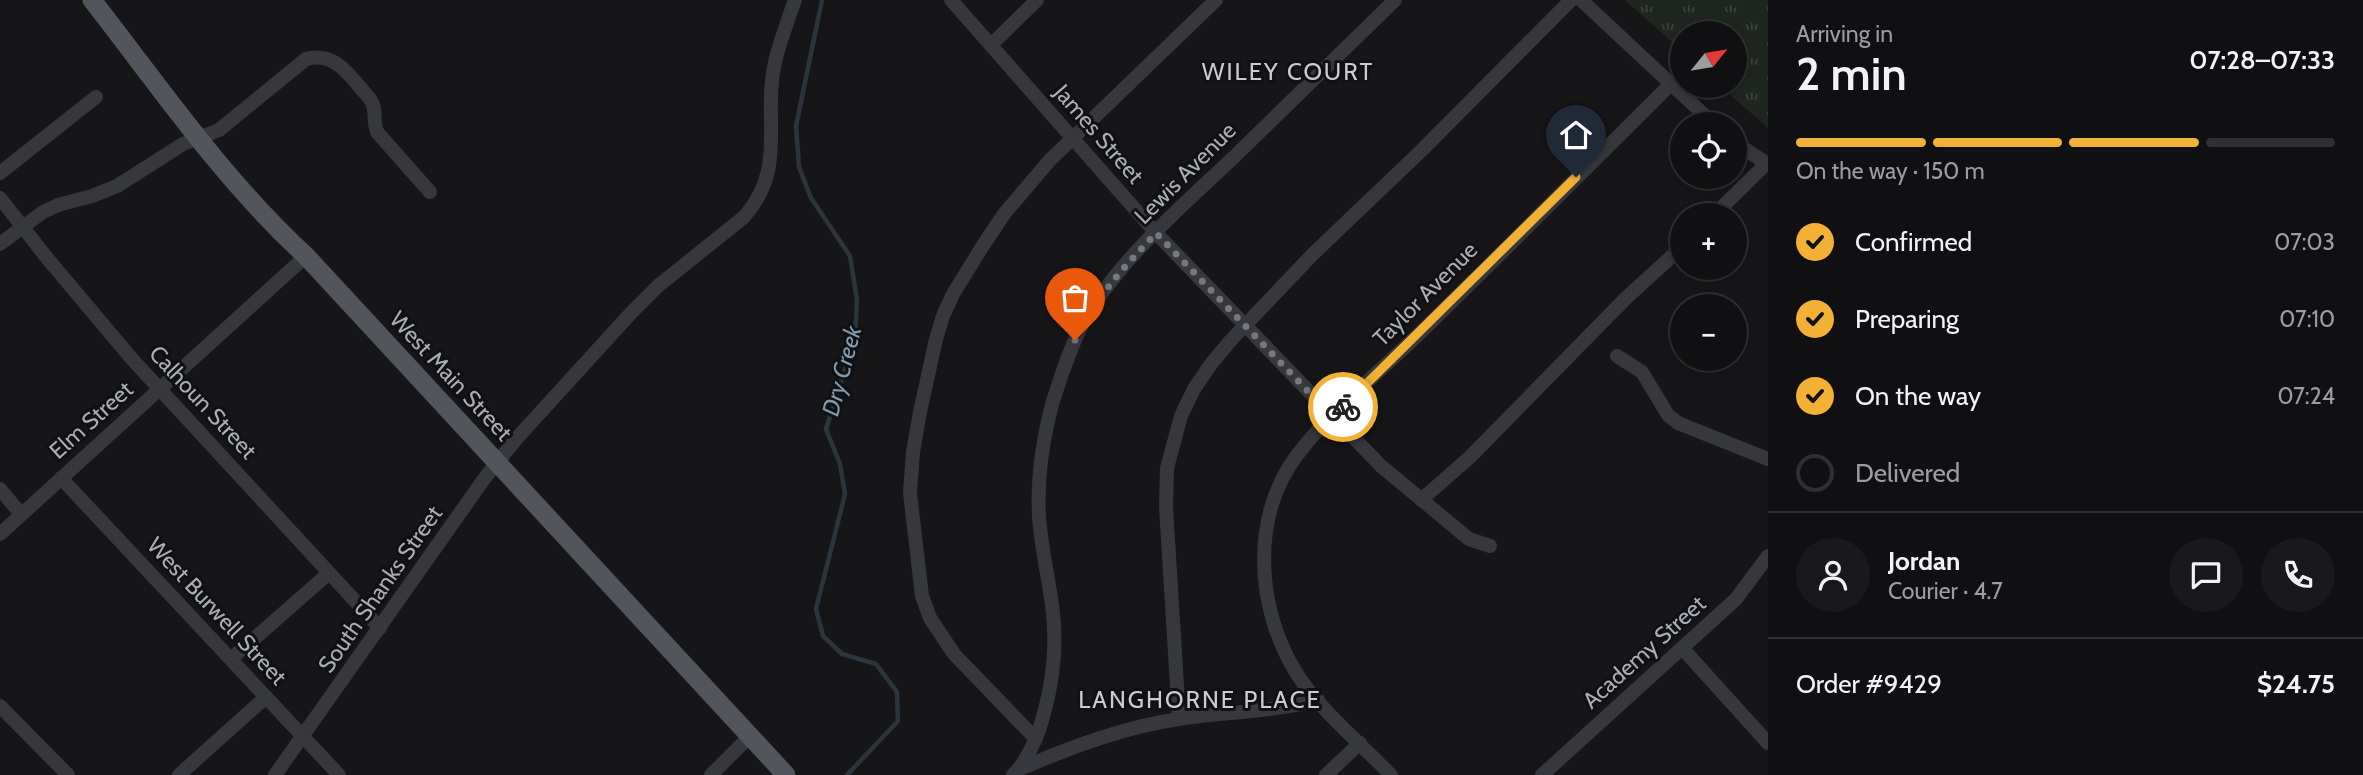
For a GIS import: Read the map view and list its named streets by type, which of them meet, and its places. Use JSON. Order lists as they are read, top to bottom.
{
  "streets": {
    "main road": ["West Main Street"],
    "street": [
      "James Street",
      "Lewis Avenue",
      "Taylor Avenue",
      "Calhoun Street",
      "Elm Street",
      "South Shanks Street",
      "West Burwell Street",
      "Academy Street"
    ]
  },
  "crossings": [
    ["James Street", "Lewis Avenue"],
    ["James Street", "Taylor Avenue"],
    ["West Main Street", "Elm Street"],
    ["West Main Street", "South Shanks Street"],
    ["Calhoun Street", "Elm Street"],
    ["Calhoun Street", "South Shanks Street"],
    ["Elm Street", "West Burwell Street"],
    ["South Shanks Street", "West Burwell Street"]
  ],
  "districts": ["WILEY COURT", "LANGHORNE PLACE"],
  "water": ["Dry Creek"],
  "north": "top right",
  "page": {
    "heading": ["2 min", "Arriving in", "07:28–07:33"],
    "panel": [
      "Jordan",
      "Courier · 4.7",
      "Order #9429",
      "$24.75"
    ],
    "map_buttons": ["+", "−"],
    "bar": "On the way · 150 m",
    "list": [
      ["Confirmed", "07:03"],
      ["Preparing", "07:10"],
      ["On the way", "07:24"],
      "Delivered"
    ]
  }
}
